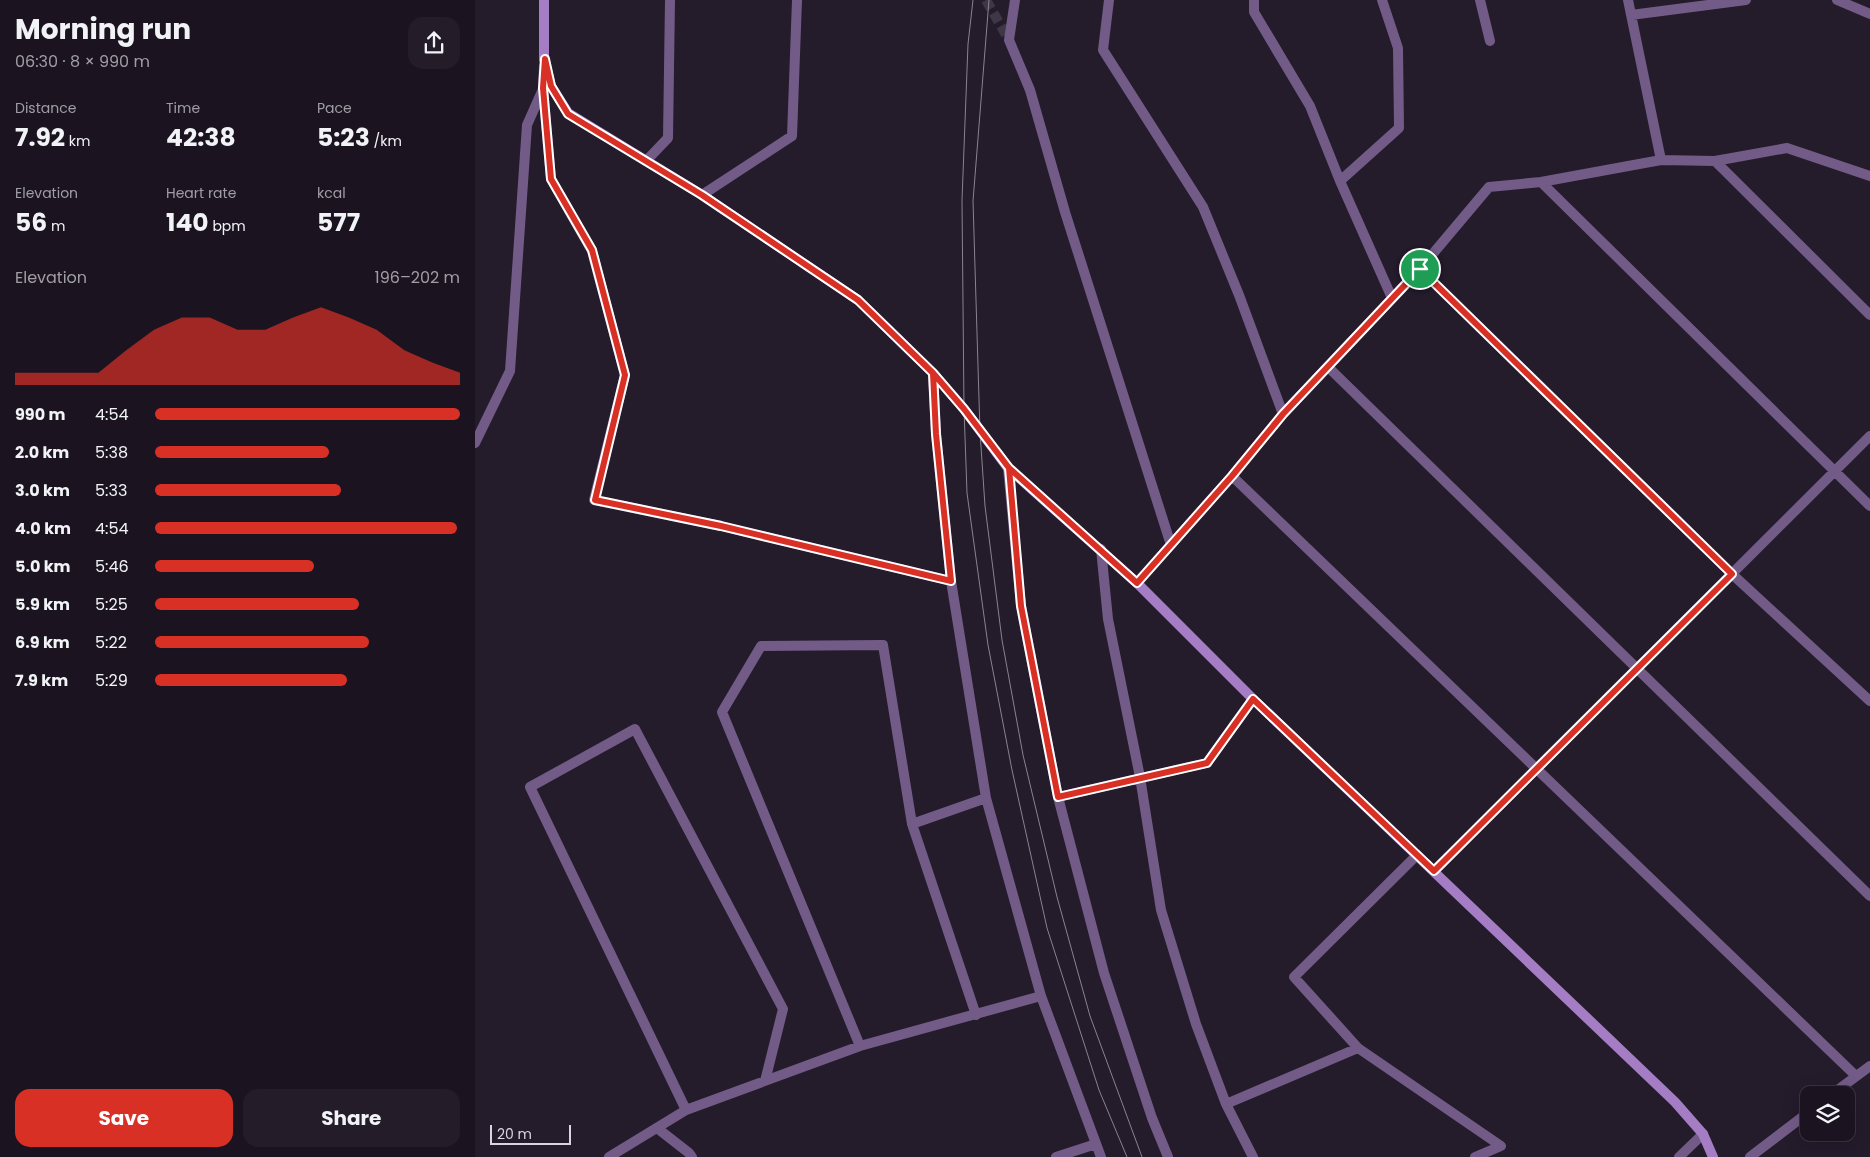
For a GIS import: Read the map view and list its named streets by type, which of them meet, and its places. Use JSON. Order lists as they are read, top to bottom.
{
  "scale_bar": "20 m",
  "page": {
    "heading": ["Morning run", "06:30 · 8 × 990 m"],
    "stats": [
      ["Distance", "7.92 km"],
      ["Time", "42:38"],
      ["Pace", "5:23 /km"],
      ["Elevation", "56 m"],
      ["Heart rate", "140 bpm"],
      ["kcal", "577"]
    ],
    "chart": ["Elevation", "196–202 m"],
    "list": [
      {
        "name": "990 m",
        "note": "4:54"
      },
      {
        "name": "2.0 km",
        "note": "5:38"
      },
      {
        "name": "3.0 km",
        "note": "5:33"
      },
      {
        "name": "4.0 km",
        "note": "4:54"
      },
      {
        "name": "5.0 km",
        "note": "5:46"
      },
      {
        "name": "5.9 km",
        "note": "5:25"
      },
      {
        "name": "6.9 km",
        "note": "5:22"
      },
      {
        "name": "7.9 km",
        "note": "5:29"
      }
    ],
    "buttons": ["Save", "Share"],
    "scale": "20 m"
  }
}
